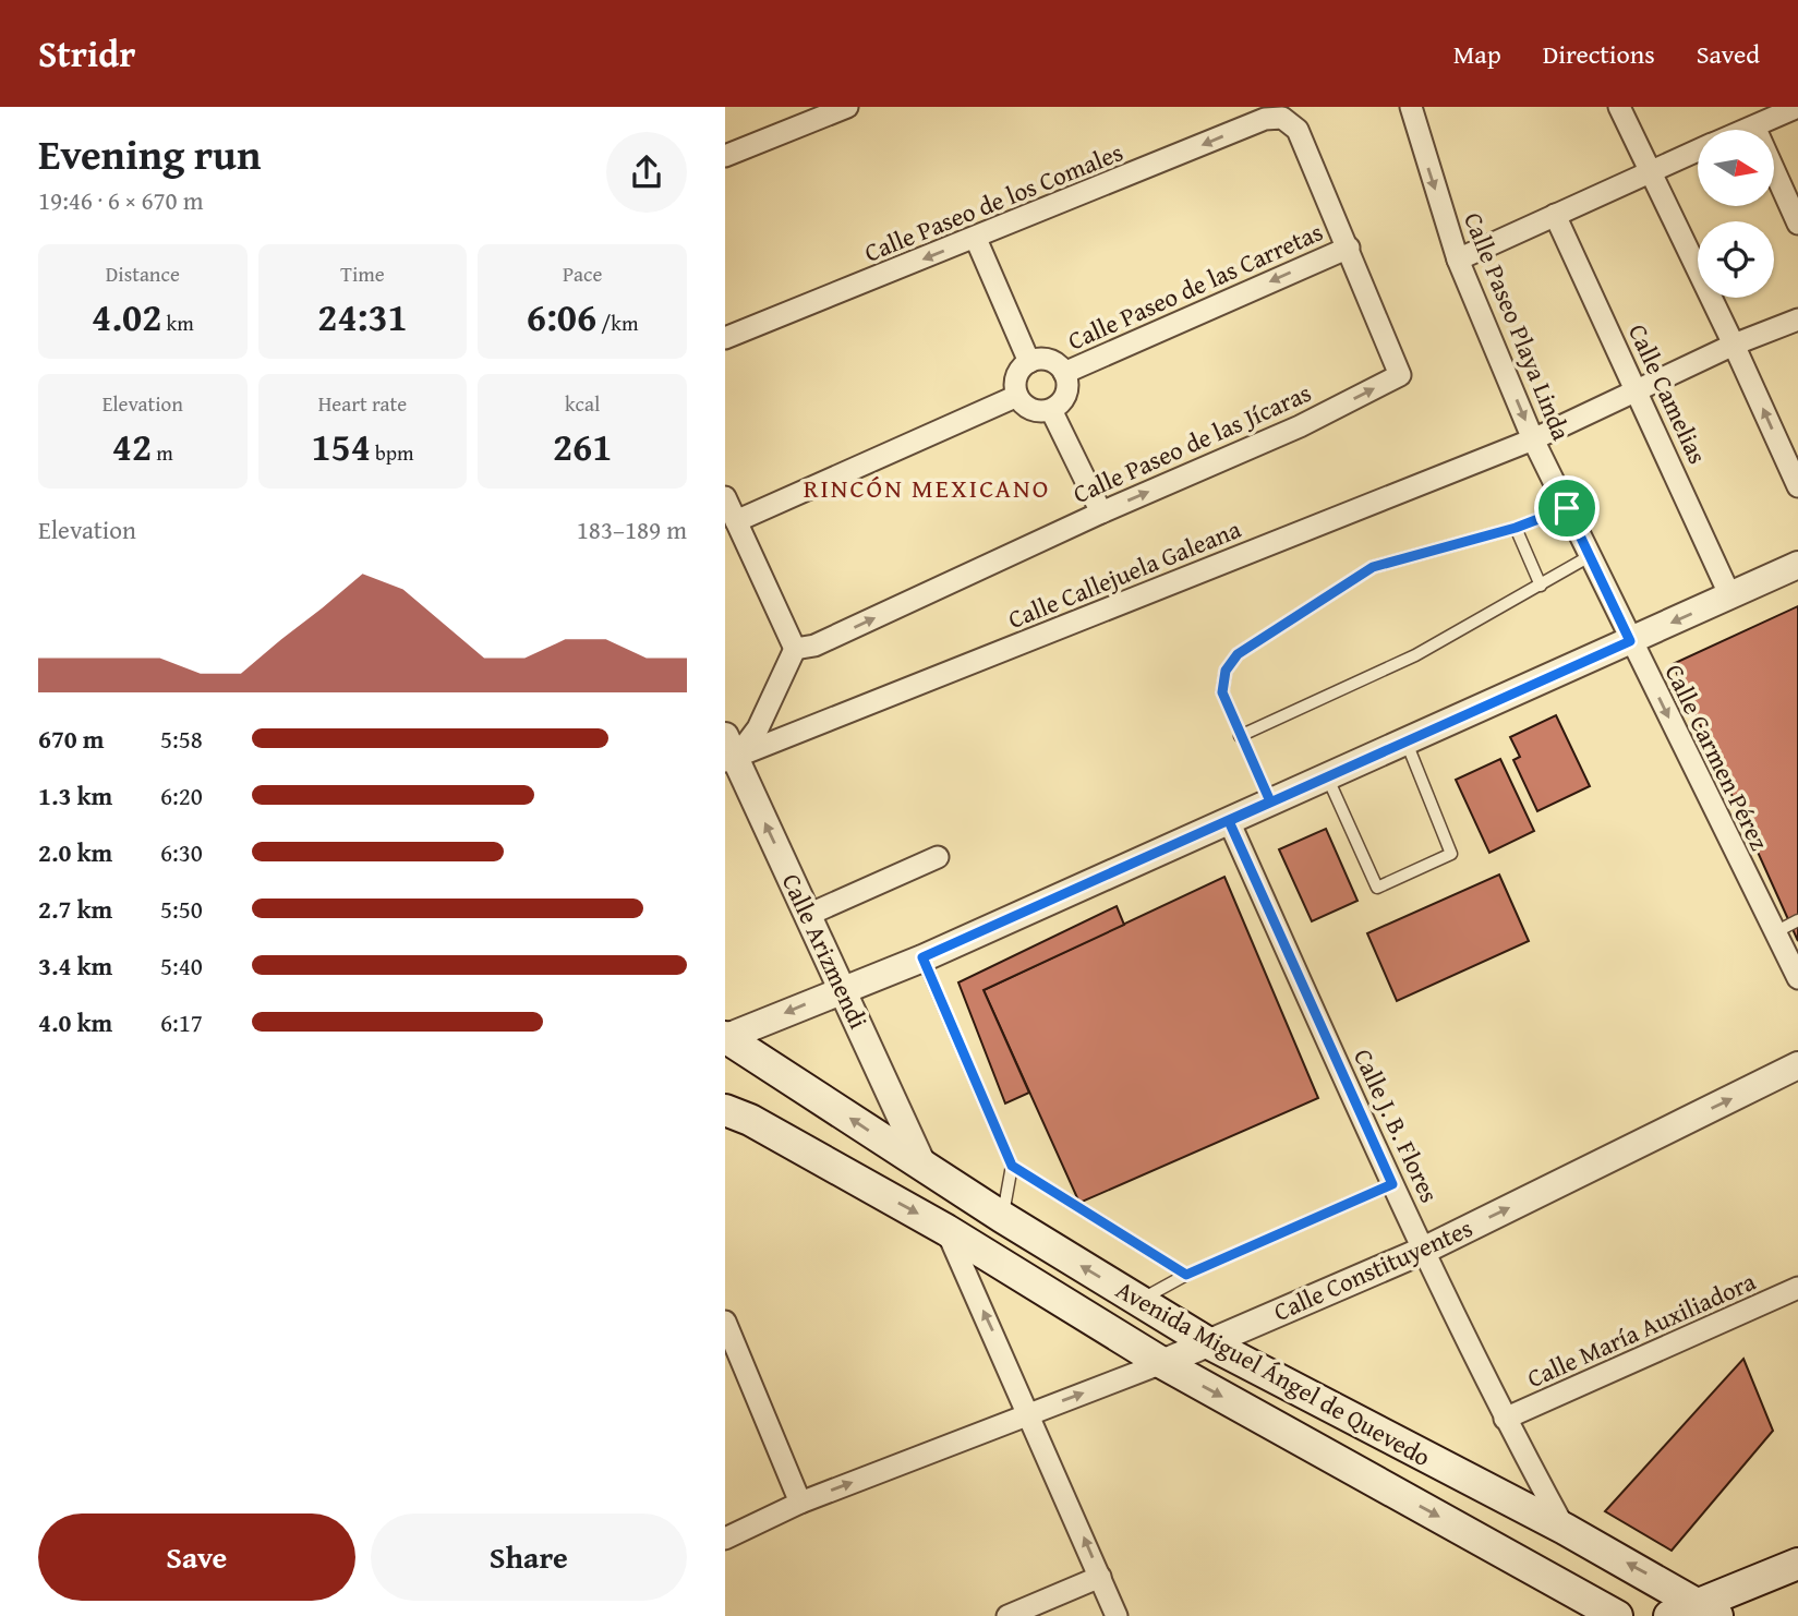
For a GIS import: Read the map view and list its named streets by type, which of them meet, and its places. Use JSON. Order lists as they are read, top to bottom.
{
  "streets": {
    "main road": ["Avenida Miguel Ángel de Quevedo"],
    "street": [
      "Calle Paseo de los Comales",
      "Calle Paseo de las Carretas",
      "Calle Paseo Playa Linda",
      "Calle Camelias",
      "Calle Paseo de las Jícaras",
      "Calle Callejuela Galeana",
      "Calle Carmen Pérez",
      "Calle Arizmendi",
      "Calle J. B. Flores",
      "Calle Constituyentes",
      "Calle María Auxiliadora"
    ]
  },
  "crossings": [
    ["Calle Paseo de los Comales", "Calle Paseo de las Carretas"],
    ["Calle Paseo de los Comales", "Calle Paseo de las Jícaras"],
    ["Calle Paseo de las Carretas", "Calle Paseo de las Jícaras"],
    ["Calle Paseo Playa Linda", "Calle Callejuela Galeana"],
    ["Calle Paseo Playa Linda", "Calle Carmen Pérez"],
    ["Calle Camelias", "Calle Callejuela Galeana"],
    ["Calle Callejuela Galeana", "Calle Arizmendi"],
    ["Calle Arizmendi", "Avenida Miguel Ángel de Quevedo"],
    ["Calle J. B. Flores", "Calle Constituyentes"],
    ["Calle J. B. Flores", "Calle María Auxiliadora"],
    ["Calle J. B. Flores", "Avenida Miguel Ángel de Quevedo"],
    ["Calle Constituyentes", "Avenida Miguel Ángel de Quevedo"]
  ],
  "one_way": [
    "Calle Paseo de las Carretas",
    "Calle Paseo Playa Linda",
    "Calle Carmen Pérez",
    "Calle Arizmendi",
    "Calle Constituyentes"
  ],
  "districts": ["RINCÓN MEXICANO"],
  "north": "right",
  "page": {
    "header": "Stridr",
    "nav": ["Map", "Directions", "Saved"],
    "heading": ["Evening run", "19:46 · 6 × 670 m"],
    "stats": [
      ["Distance", "4.02 km"],
      ["Time", "24:31"],
      ["Pace", "6:06 /km"],
      ["Elevation", "42 m"],
      ["Heart rate", "154 bpm"],
      ["kcal", "261"]
    ],
    "chart": ["Elevation", "183–189 m"],
    "list": [
      {
        "name": "670 m",
        "note": "5:58"
      },
      {
        "name": "1.3 km",
        "note": "6:20"
      },
      {
        "name": "2.0 km",
        "note": "6:30"
      },
      {
        "name": "2.7 km",
        "note": "5:50"
      },
      {
        "name": "3.4 km",
        "note": "5:40"
      },
      {
        "name": "4.0 km",
        "note": "6:17"
      }
    ],
    "buttons": ["Save", "Share"]
  }
}
